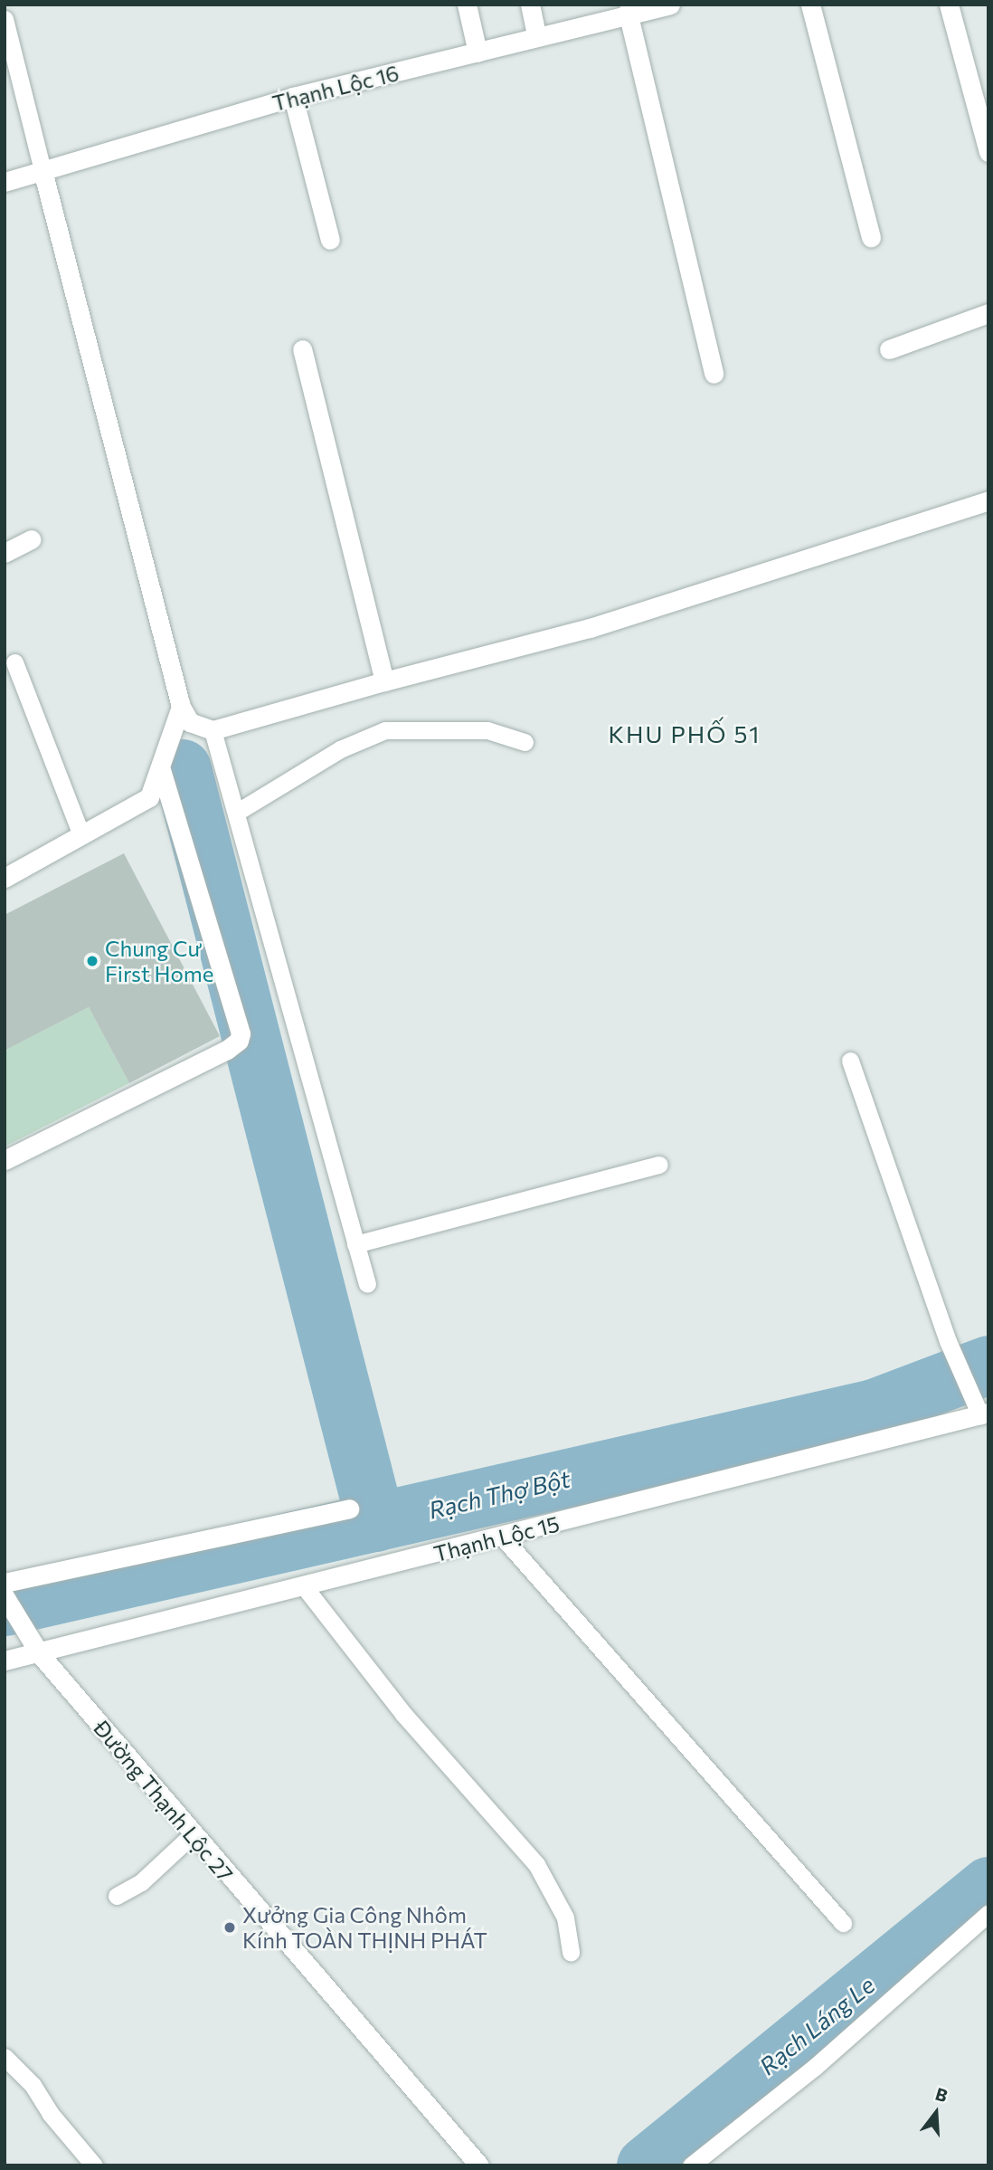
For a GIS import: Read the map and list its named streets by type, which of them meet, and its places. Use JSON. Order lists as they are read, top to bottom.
{
  "streets": {
    "street": ["Thạnh Lộc 16", "Thạnh Lộc 15", "Đường Thạnh Lộc 27"]
  },
  "crossings": [
    ["Thạnh Lộc 15", "Đường Thạnh Lộc 27"]
  ],
  "districts": ["KHU PHỐ 51"],
  "water": ["Rạch Thợ Bột", "Rạch Láng Le"],
  "places": ["Chung Cư First Home", "Xưởng Gia Công Nhôm Kính TOÀN THỊNH PHÁT"],
  "north": "top"
}
